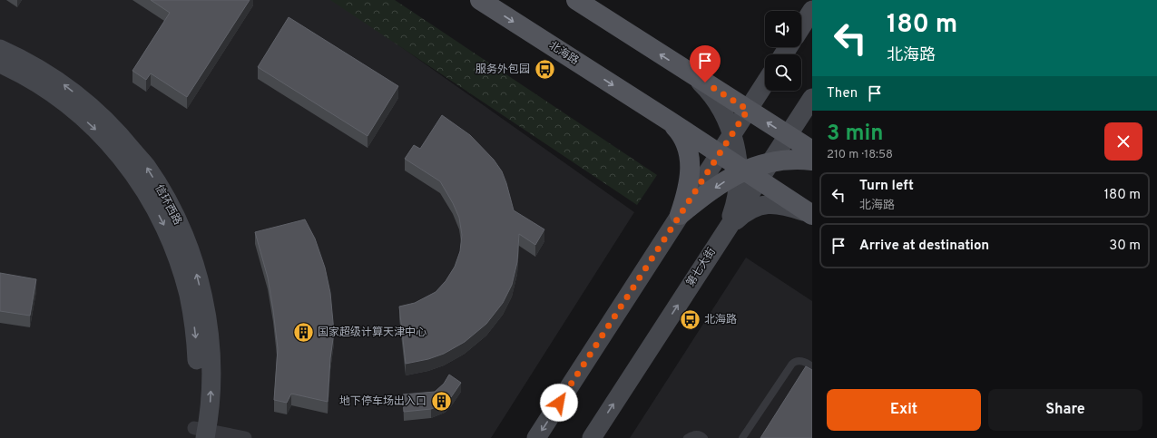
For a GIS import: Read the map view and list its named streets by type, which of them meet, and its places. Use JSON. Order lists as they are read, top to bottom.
{
  "streets": {
    "main road": ["北海路", "信环西路", "第七大街"]
  },
  "crossings": [
    ["北海路", "第七大街"]
  ],
  "places": {
    "bus stop": ["服务外包园", "北海路"],
    "building": ["国家超级计算天津中心", "地下停车场出入口"]
  },
  "page": {
    "turn": ["180 m", "北海路"],
    "then": "Then",
    "heading": ["3 min", "210 m · 18:58"],
    "list": [
      {
        "name": "Turn left",
        "note": "北海路",
        "value": "180 m"
      },
      {
        "name": "Arrive at destination",
        "value": "30 m"
      }
    ],
    "buttons": ["Exit", "Share"]
  }
}
